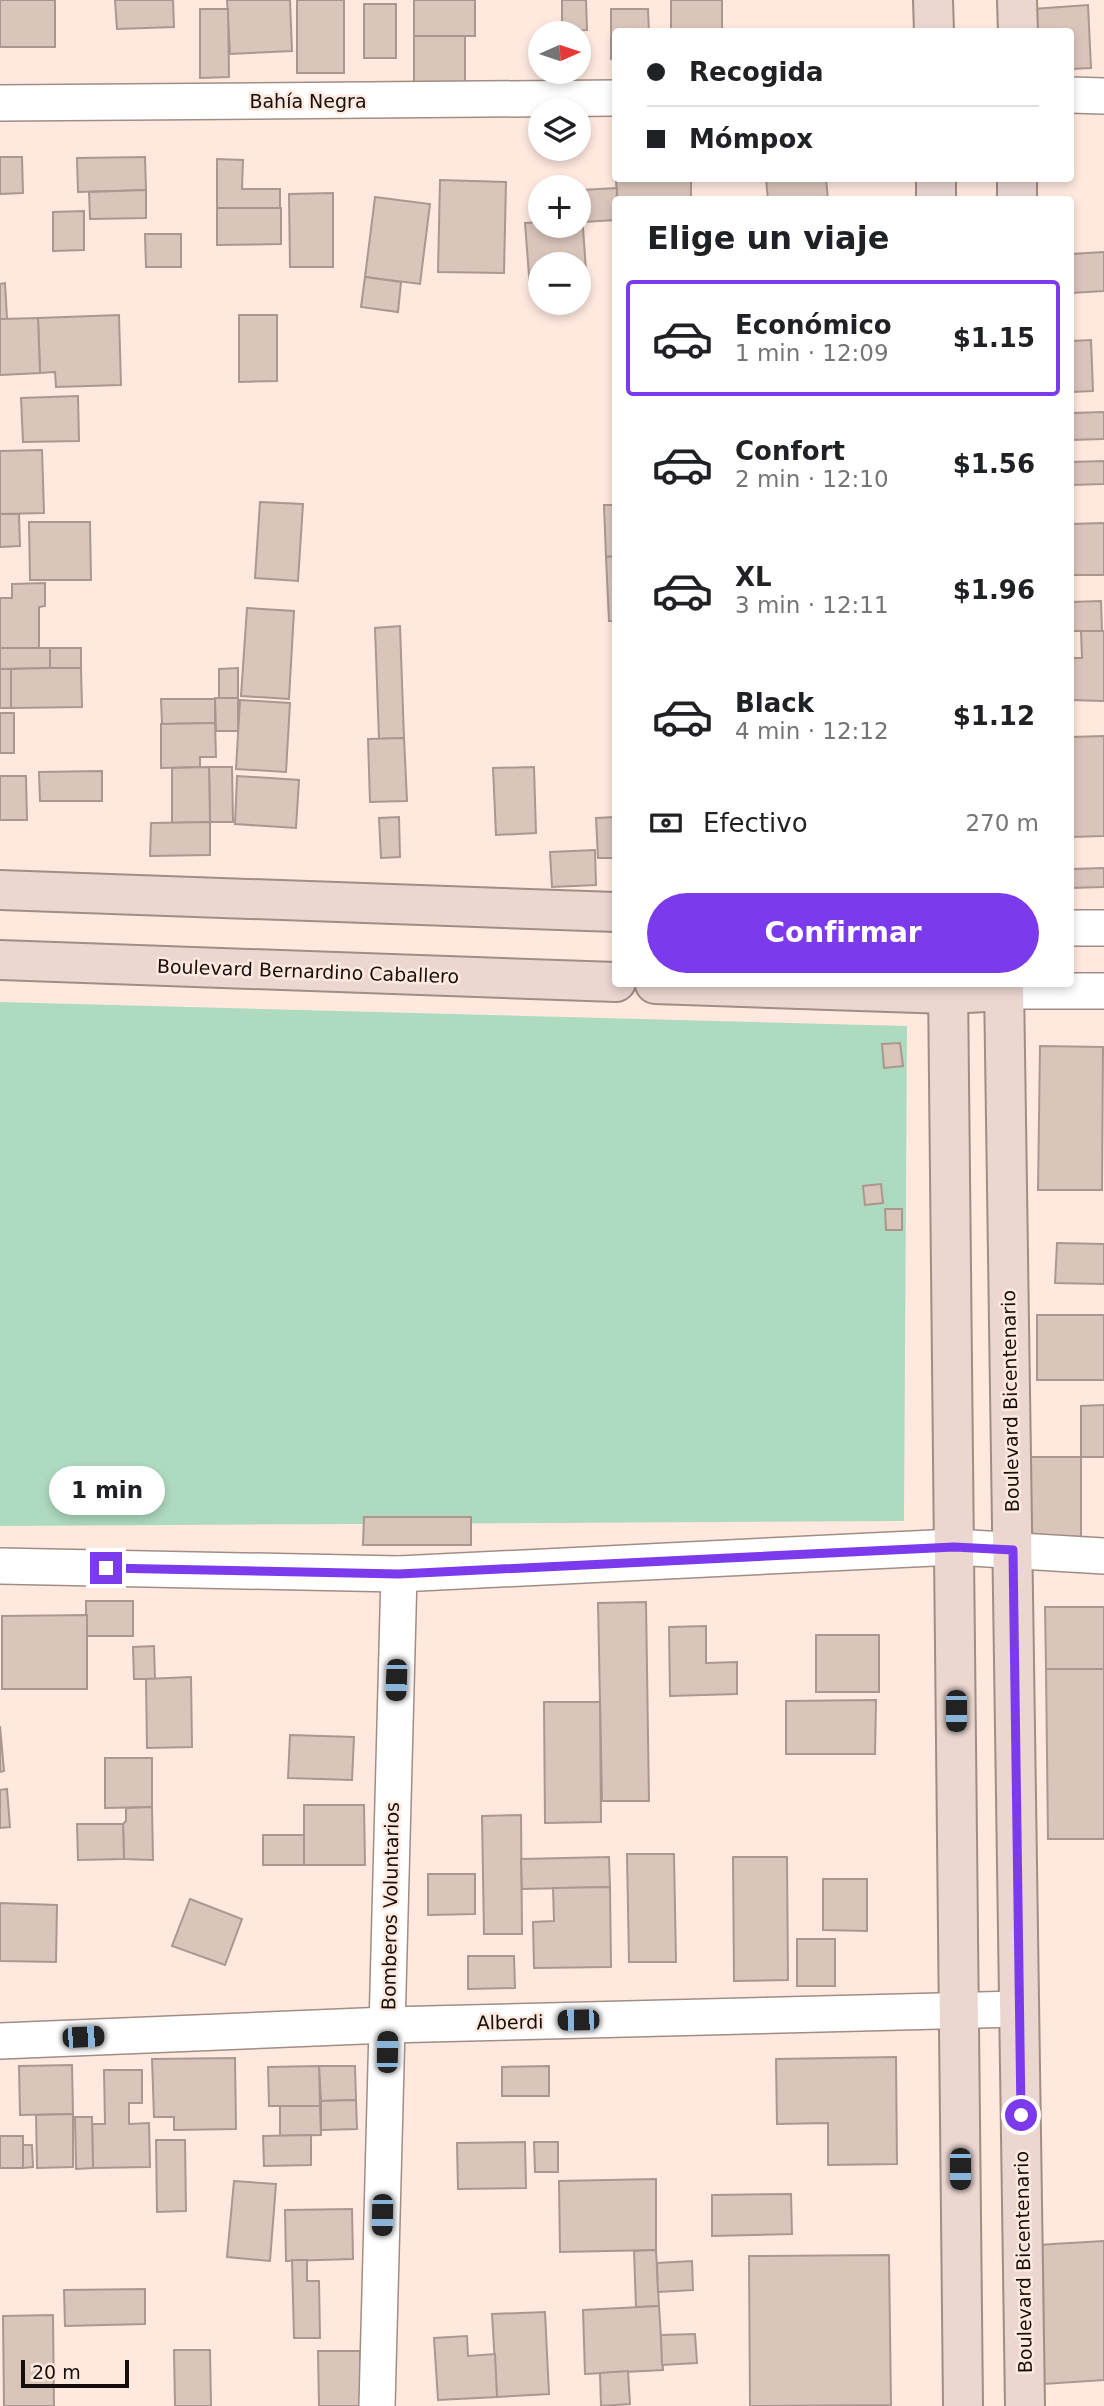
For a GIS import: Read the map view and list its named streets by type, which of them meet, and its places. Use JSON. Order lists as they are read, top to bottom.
{
  "streets": {
    "main road": ["Boulevard Bernardino Caballero", "Boulevard Bicentenario"],
    "street": ["Bahía Negra", "Bomberos Voluntarios", "Alberdi"]
  },
  "crossings": [
    ["Boulevard Bicentenario", "Alberdi"],
    ["Bomberos Voluntarios", "Alberdi"]
  ],
  "scale_bar": "20 m",
  "north": "right",
  "page": {
    "map_buttons": ["+", "−"],
    "banner": ["Recogida", "Mómpox"],
    "heading": "Elige un viaje",
    "list": [
      {
        "name": "Económico",
        "note": "1 min · 12:09",
        "value": "$1.15"
      },
      {
        "name": "Confort",
        "note": "2 min · 12:10",
        "value": "$1.56"
      },
      {
        "name": "XL",
        "note": "3 min · 12:11",
        "value": "$1.96"
      },
      {
        "name": "Black",
        "note": "4 min · 12:12",
        "value": "$1.12"
      }
    ],
    "pay": ["Efectivo", "270 m"],
    "buttons": "Confirmar",
    "bubble": "1 min",
    "scale": "20 m"
  }
}
